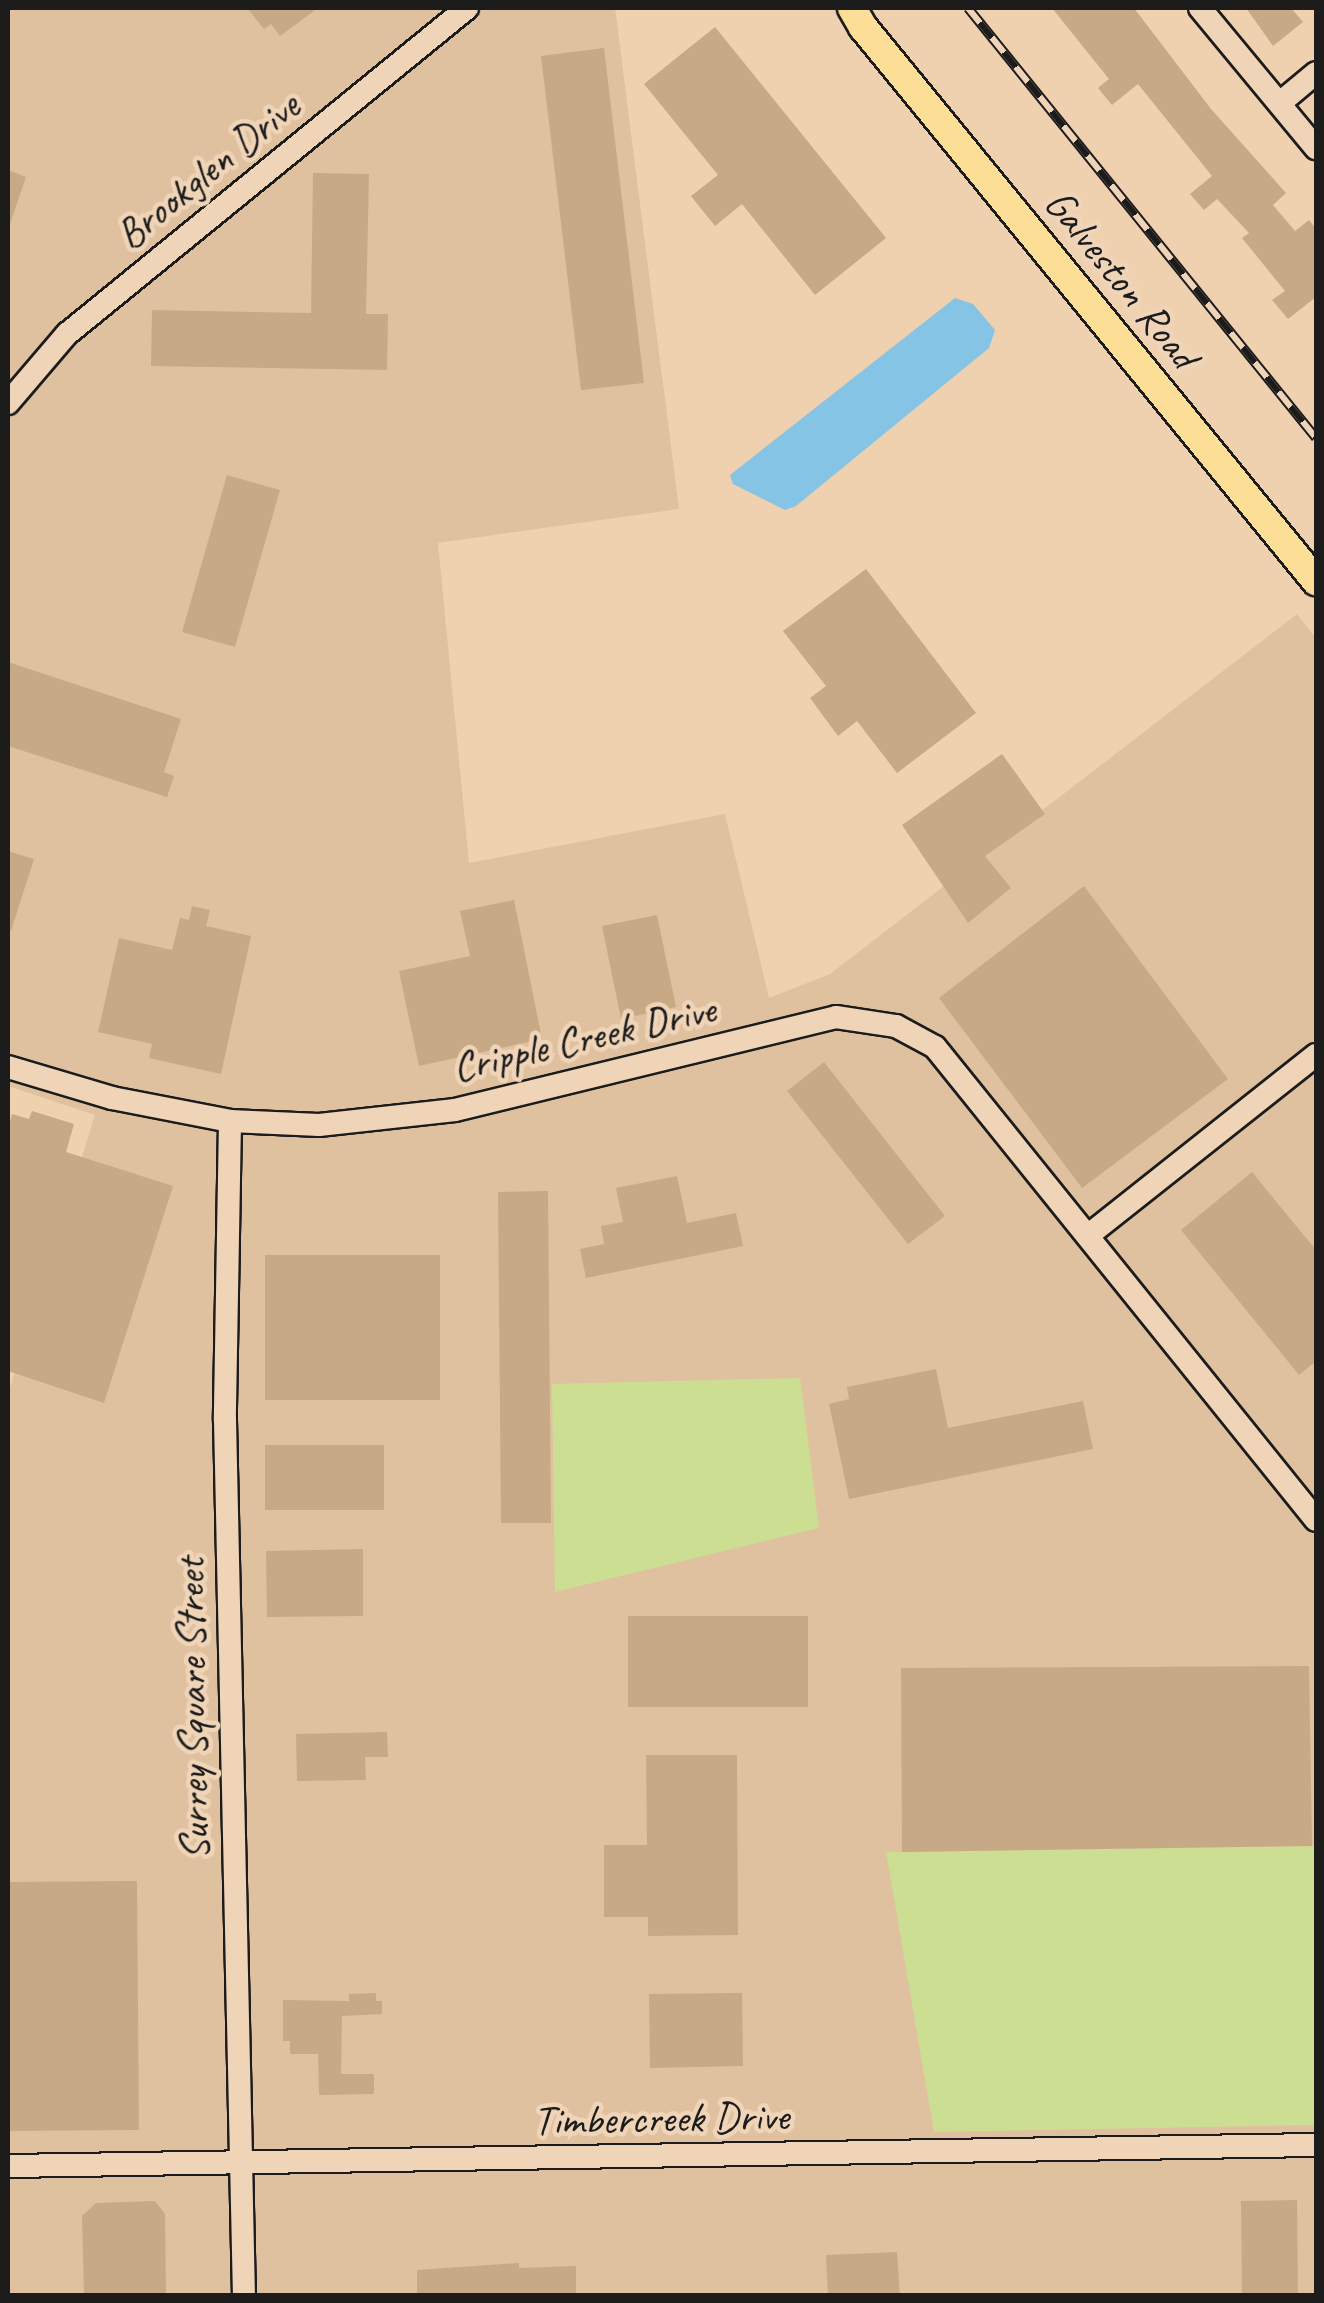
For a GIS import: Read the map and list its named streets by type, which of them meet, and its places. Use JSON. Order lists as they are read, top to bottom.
{
  "streets": {
    "main road": ["Galveston Road"],
    "street": [
      "Brookglen Drive",
      "Cripple Creek Drive",
      "Surrey Square Street",
      "Timbercreek Drive"
    ]
  },
  "crossings": [
    ["Cripple Creek Drive", "Surrey Square Street"],
    ["Surrey Square Street", "Timbercreek Drive"]
  ]
}
